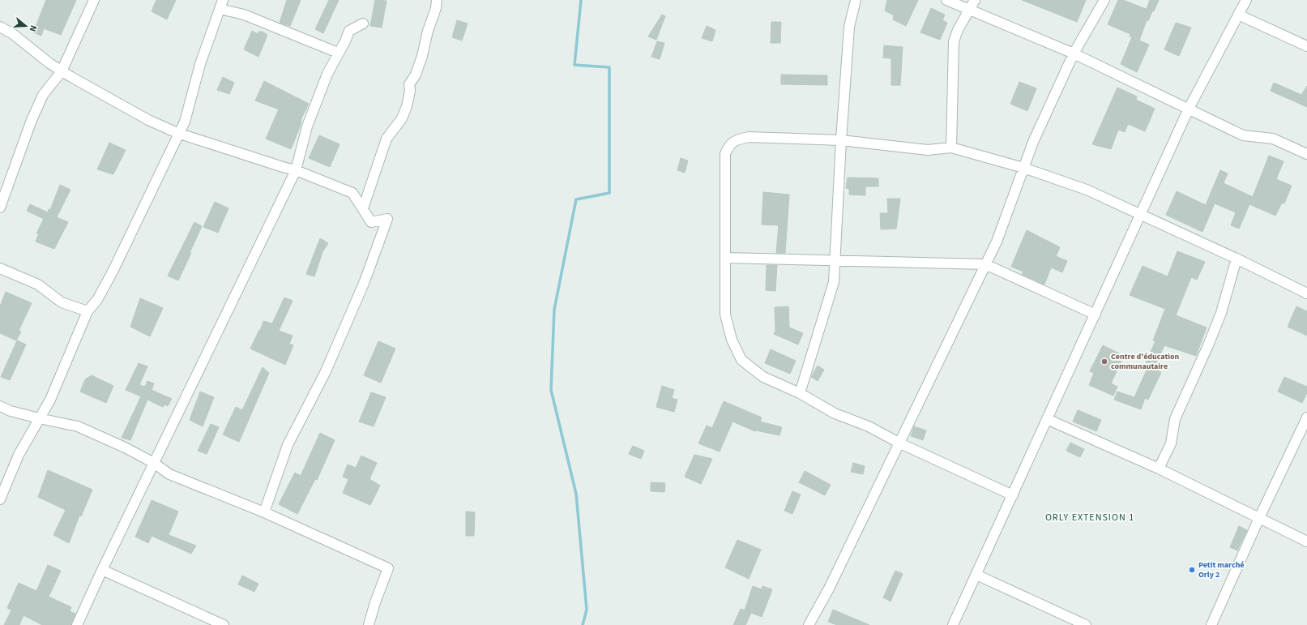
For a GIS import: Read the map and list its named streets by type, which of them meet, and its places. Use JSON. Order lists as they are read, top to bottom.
{
  "districts": ["ORLY EXTENSION 1"],
  "places": ["Centre d'éducation communautaire", "Petit marché Orly 2"],
  "north": "right"
}
